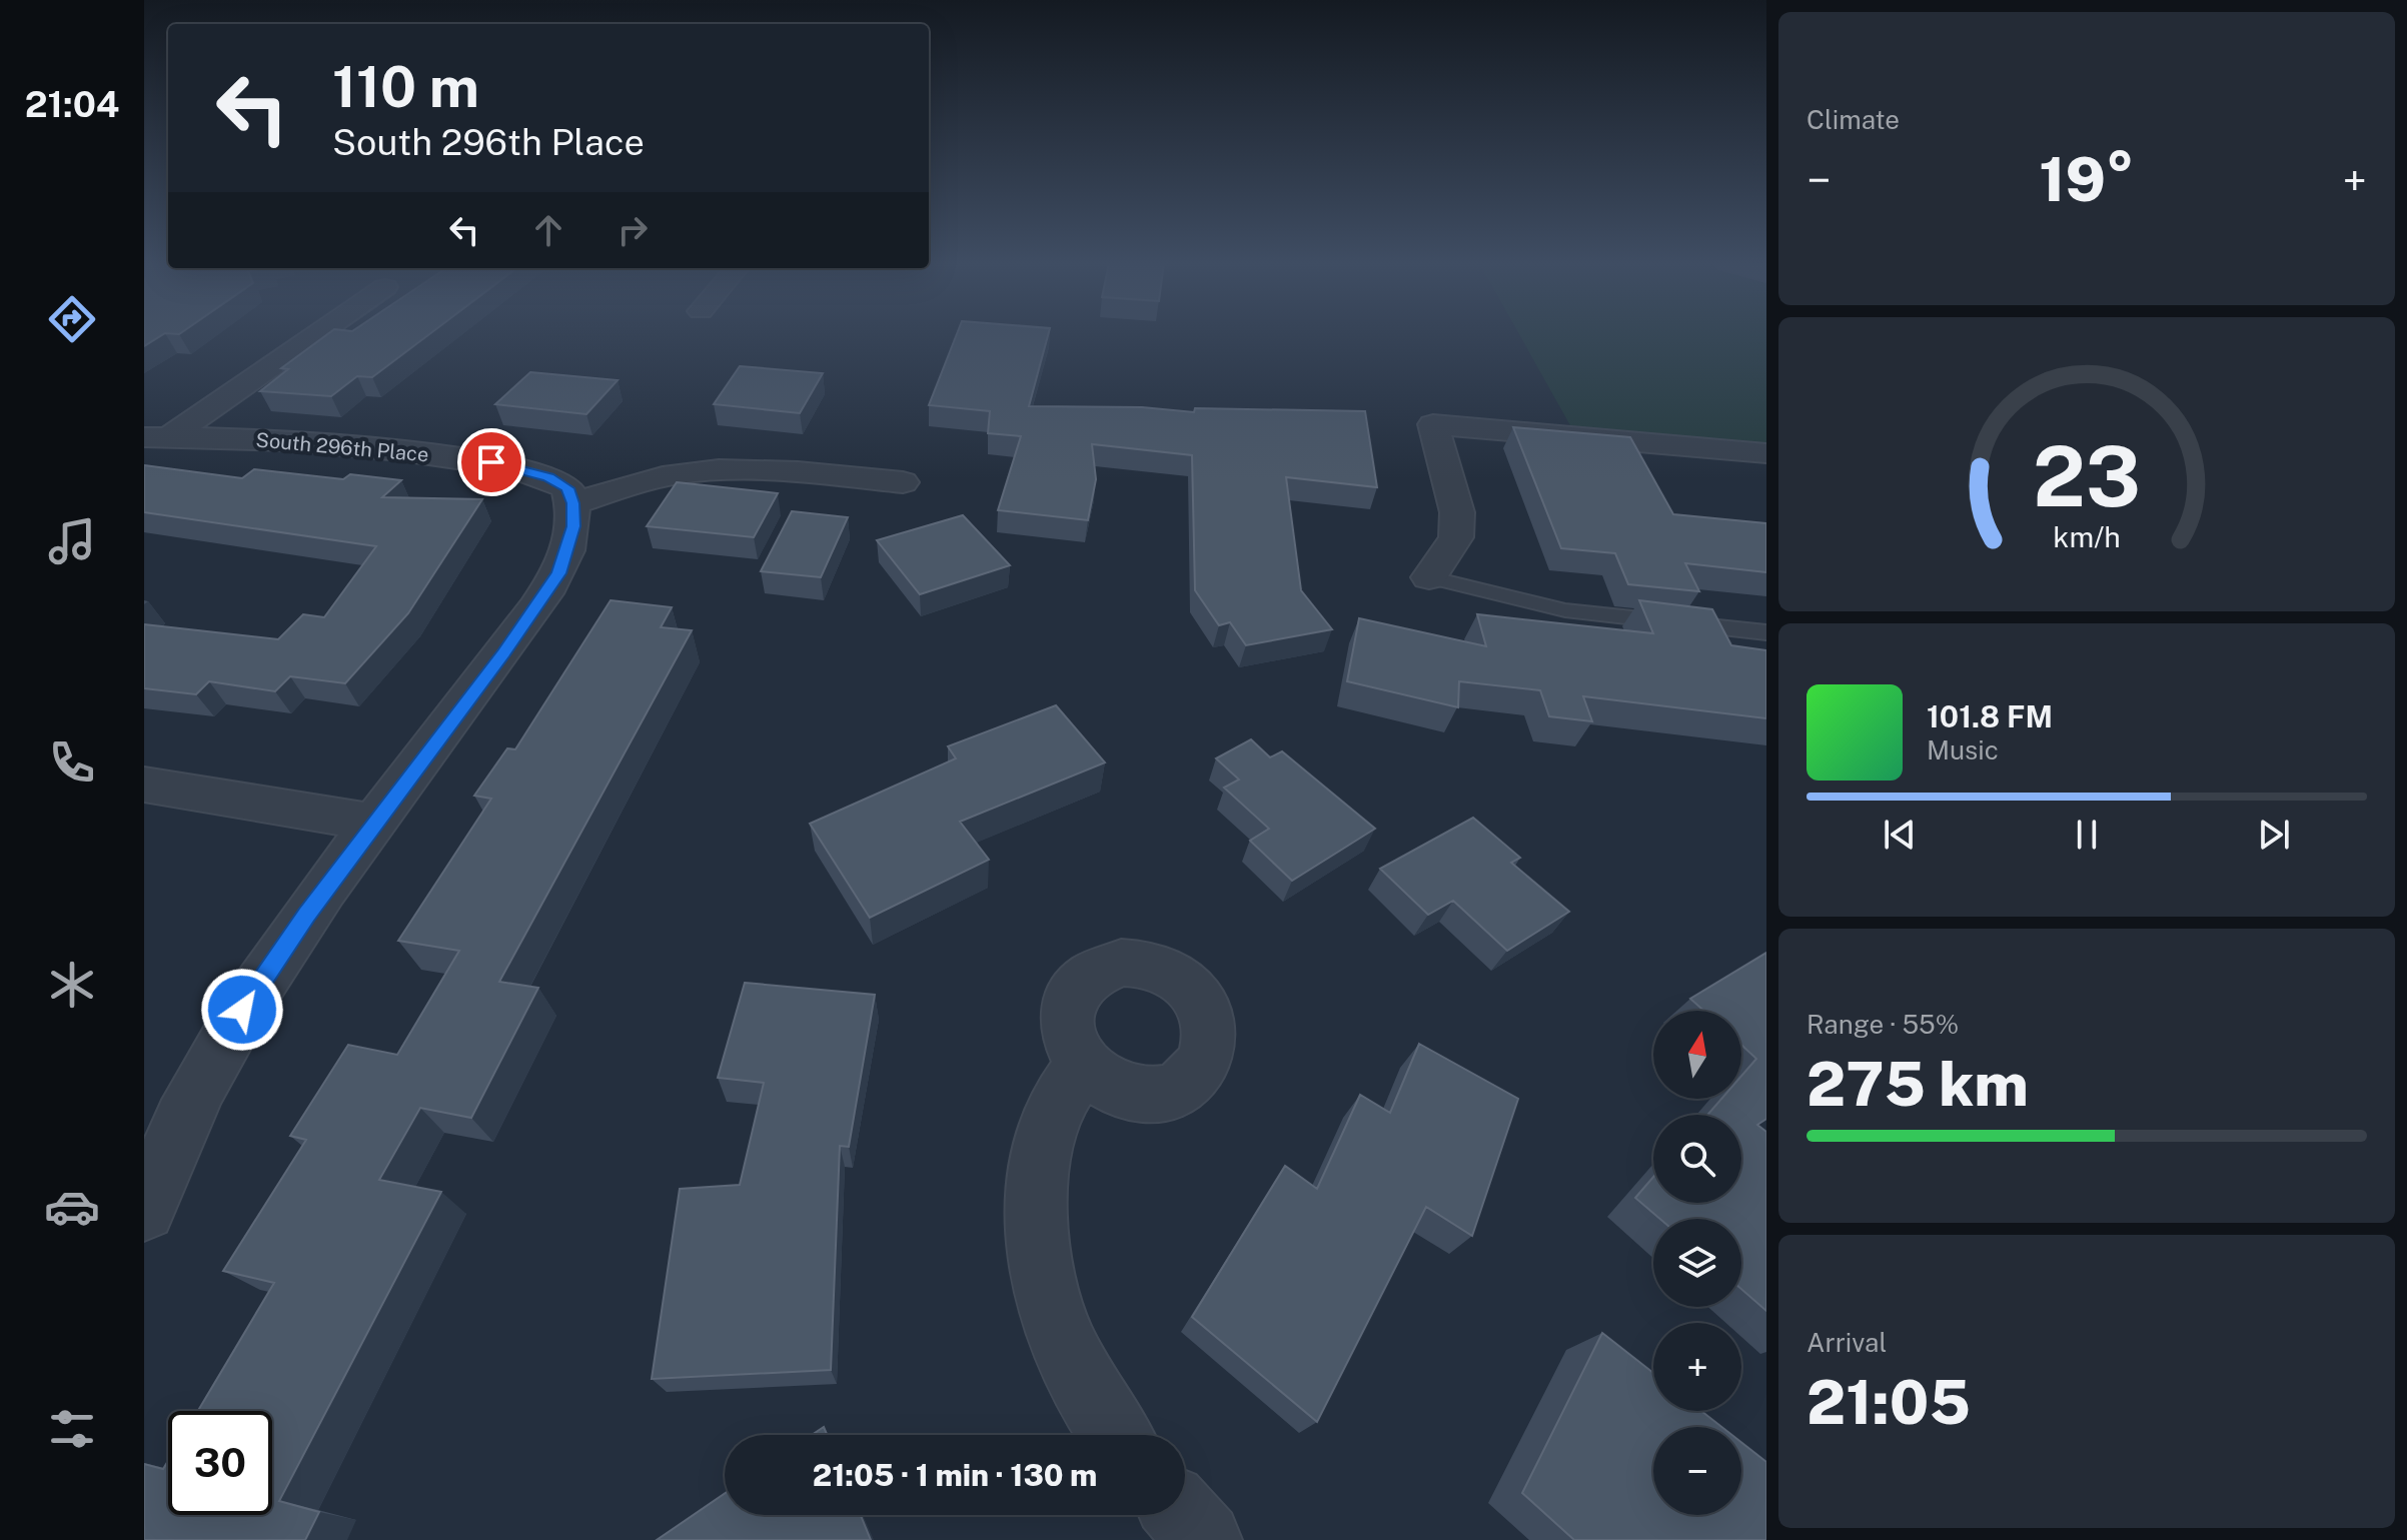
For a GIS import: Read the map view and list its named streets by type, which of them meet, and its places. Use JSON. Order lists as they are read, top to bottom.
{
  "streets": {
    "street": ["South 296th Place"]
  },
  "north": "top",
  "page": {
    "tabs": "21:04",
    "tile": [
      "Climate",
      ["Range · 55%", "275 km"],
      ["Arrival", "21:05"]
    ],
    "turn": ["110 m", "South 296th Place"],
    "heat": ["−", "19°", "+"],
    "song": ["101.8 FM", "Music"],
    "map_buttons": ["+", "−"],
    "limit": "30",
    "trip": "21:05 · 1 min · 130 m",
    "gauge": ["23", "km/h"]
  }
}
